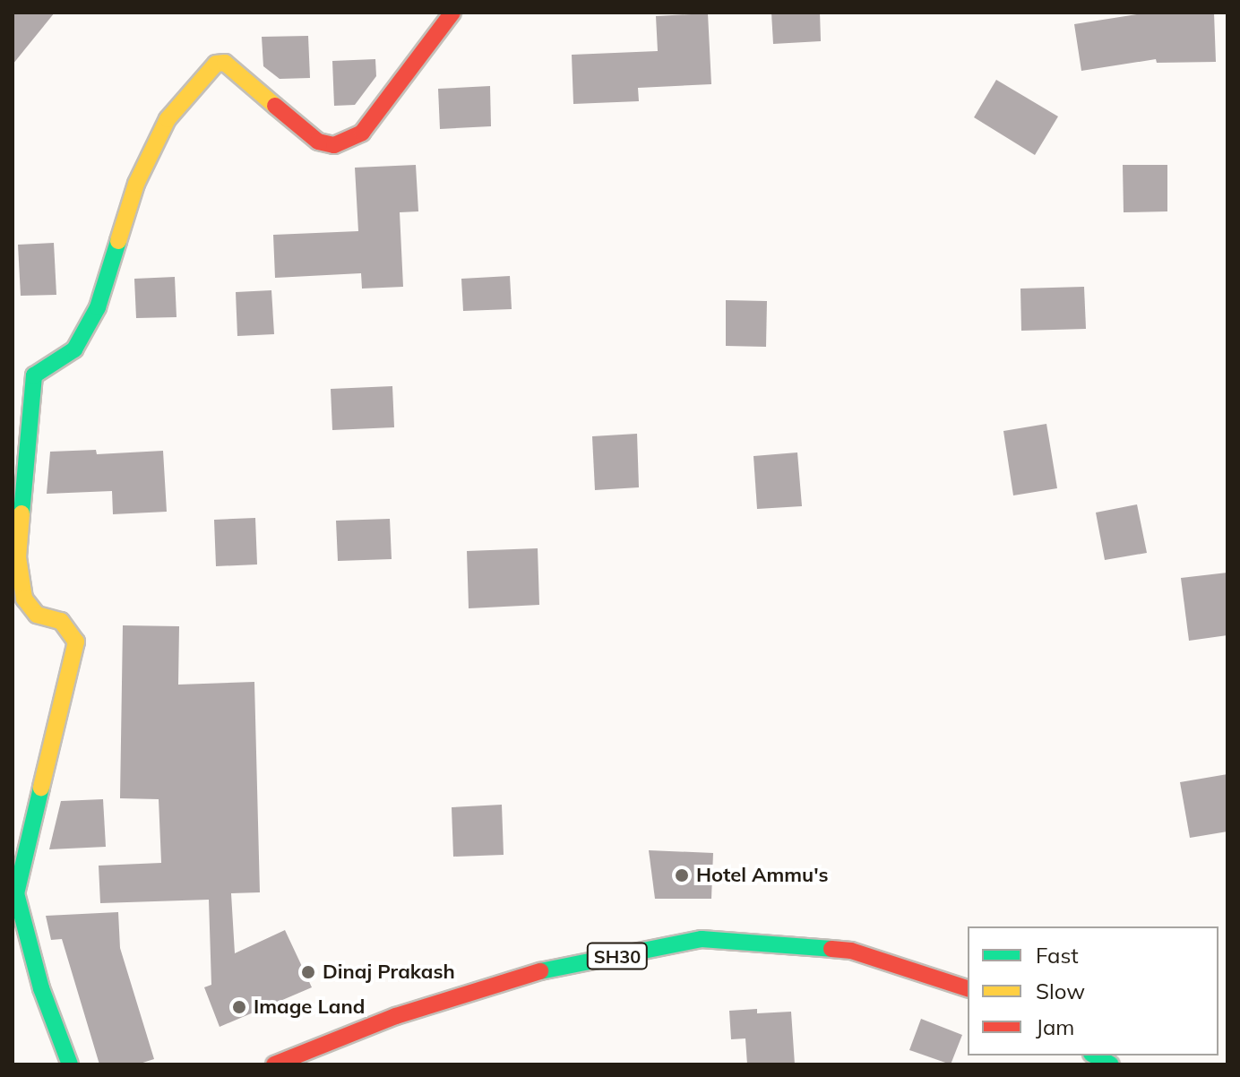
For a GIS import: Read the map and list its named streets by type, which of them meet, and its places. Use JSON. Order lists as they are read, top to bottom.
{
  "streets": {
    "street": ["SH30"]
  },
  "places": ["Hotel Ammu's", "Dinaj Prakash", "Image Land"],
  "legend": ["Fast", "Slow", "Jam"]
}
